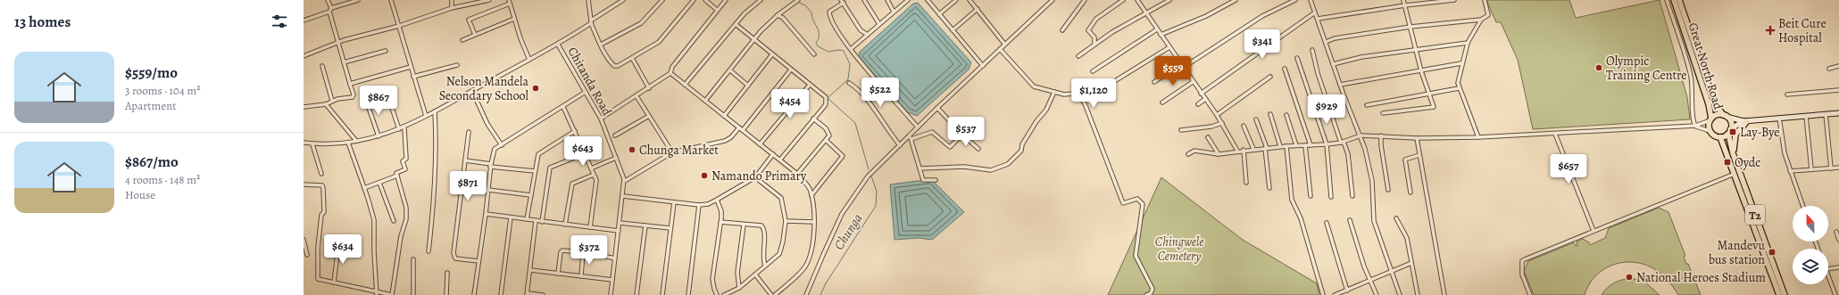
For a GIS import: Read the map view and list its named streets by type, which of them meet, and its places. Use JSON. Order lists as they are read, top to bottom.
{
  "streets": {
    "main road": ["Great North Road", "T2"],
    "street": ["Chitanda Road"]
  },
  "crossings": [
    ["Great North Road", "T2"]
  ],
  "water": ["Chunga"],
  "parks": ["Chingwele Cemetery"],
  "places": {
    "health": ["Beit Cure Hospital"],
    "other": [
      "Olympic Training Centre",
      "Nelson Mandela Secondary School",
      "Chunga Market",
      "Namando Primary",
      "National Heroes Stadium"
    ],
    "transit": ["Lay-Bye", "Oydc", "Mandevu bus station"]
  },
  "north": "top",
  "page": {
    "heading": "13 homes",
    "price": [
      "$341",
      "$559",
      "$522",
      "$1,120",
      "$867",
      "$454",
      "$929",
      "$537",
      "$643",
      "$657",
      "$871",
      "$634",
      "$372"
    ],
    "list": [
      {
        "name": "$559/mo",
        "note": "3 rooms · 104 m² · Apartment"
      },
      {
        "name": "$867/mo",
        "note": "4 rooms · 148 m² · House"
      }
    ]
  }
}
